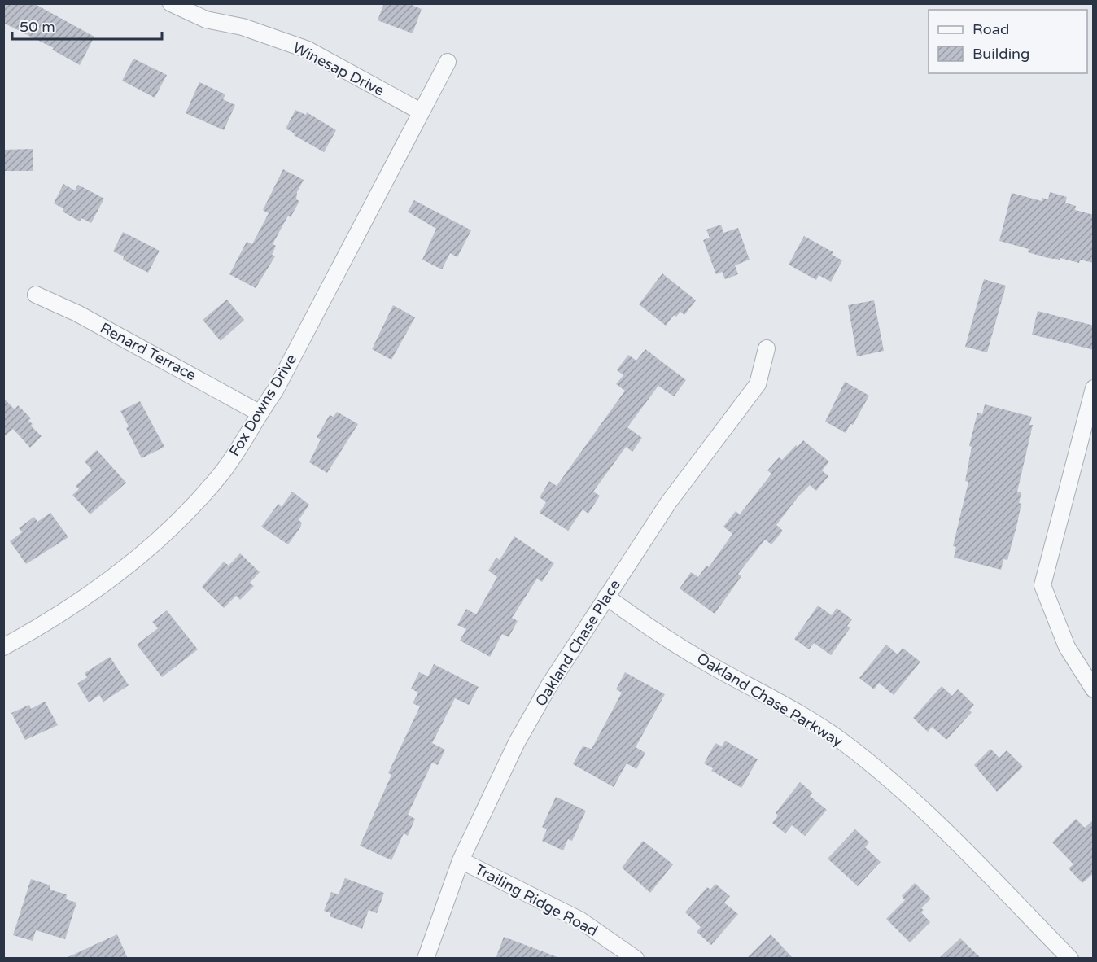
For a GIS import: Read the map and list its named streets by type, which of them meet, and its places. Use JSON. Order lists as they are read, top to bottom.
{
  "streets": {
    "street": [
      "Winesap Drive",
      "Renard Terrace",
      "Fox Downs Drive",
      "Oakland Chase Place",
      "Oakland Chase Parkway",
      "Trailing Ridge Road"
    ]
  },
  "crossings": [
    ["Winesap Drive", "Fox Downs Drive"],
    ["Renard Terrace", "Fox Downs Drive"],
    ["Oakland Chase Place", "Oakland Chase Parkway"],
    ["Oakland Chase Place", "Trailing Ridge Road"]
  ],
  "legend": ["Road", "Building"],
  "scale_bar": "50 m"
}
